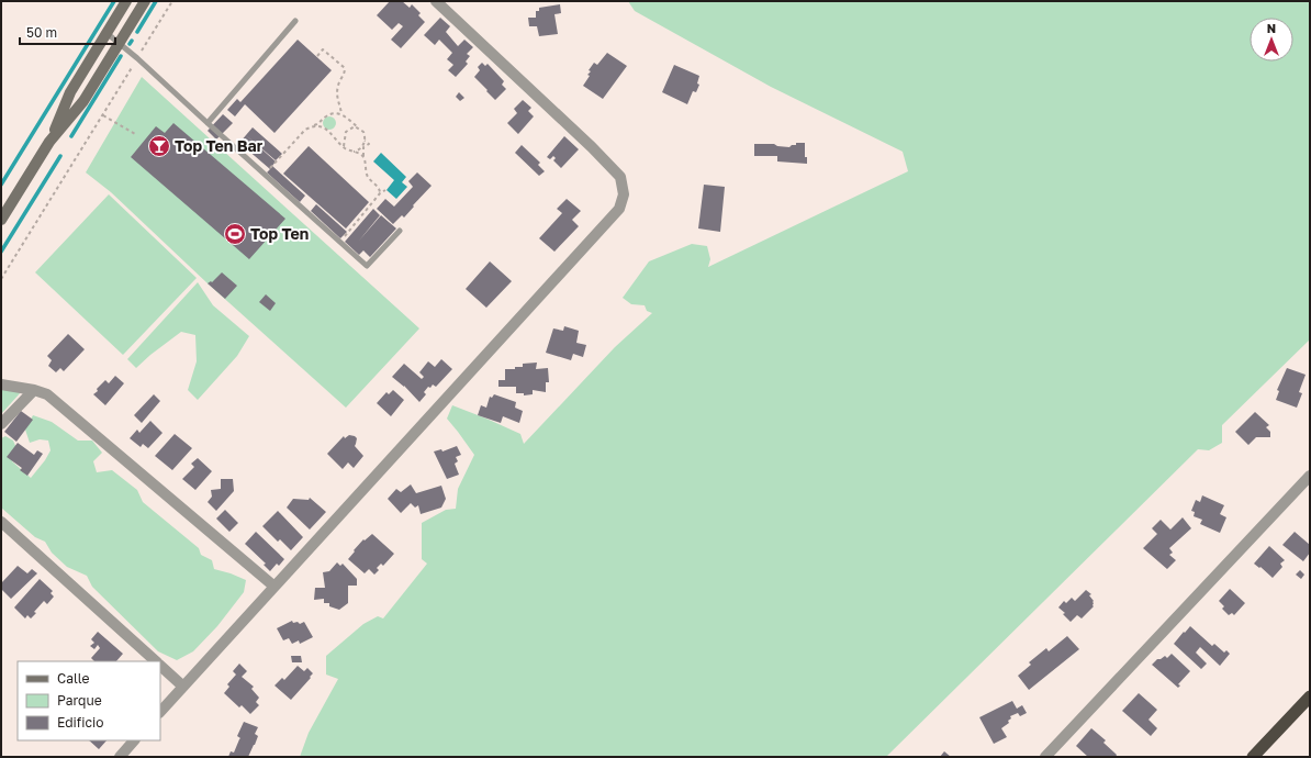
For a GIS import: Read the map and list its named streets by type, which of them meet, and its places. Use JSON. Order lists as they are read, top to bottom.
{
  "places": {
    "bar": ["Top Ten Bar"],
    "sports": ["Top Ten"]
  },
  "legend": ["Calle", "Parque", "Edificio"],
  "scale_bar": "50 m",
  "north": "top"
}
